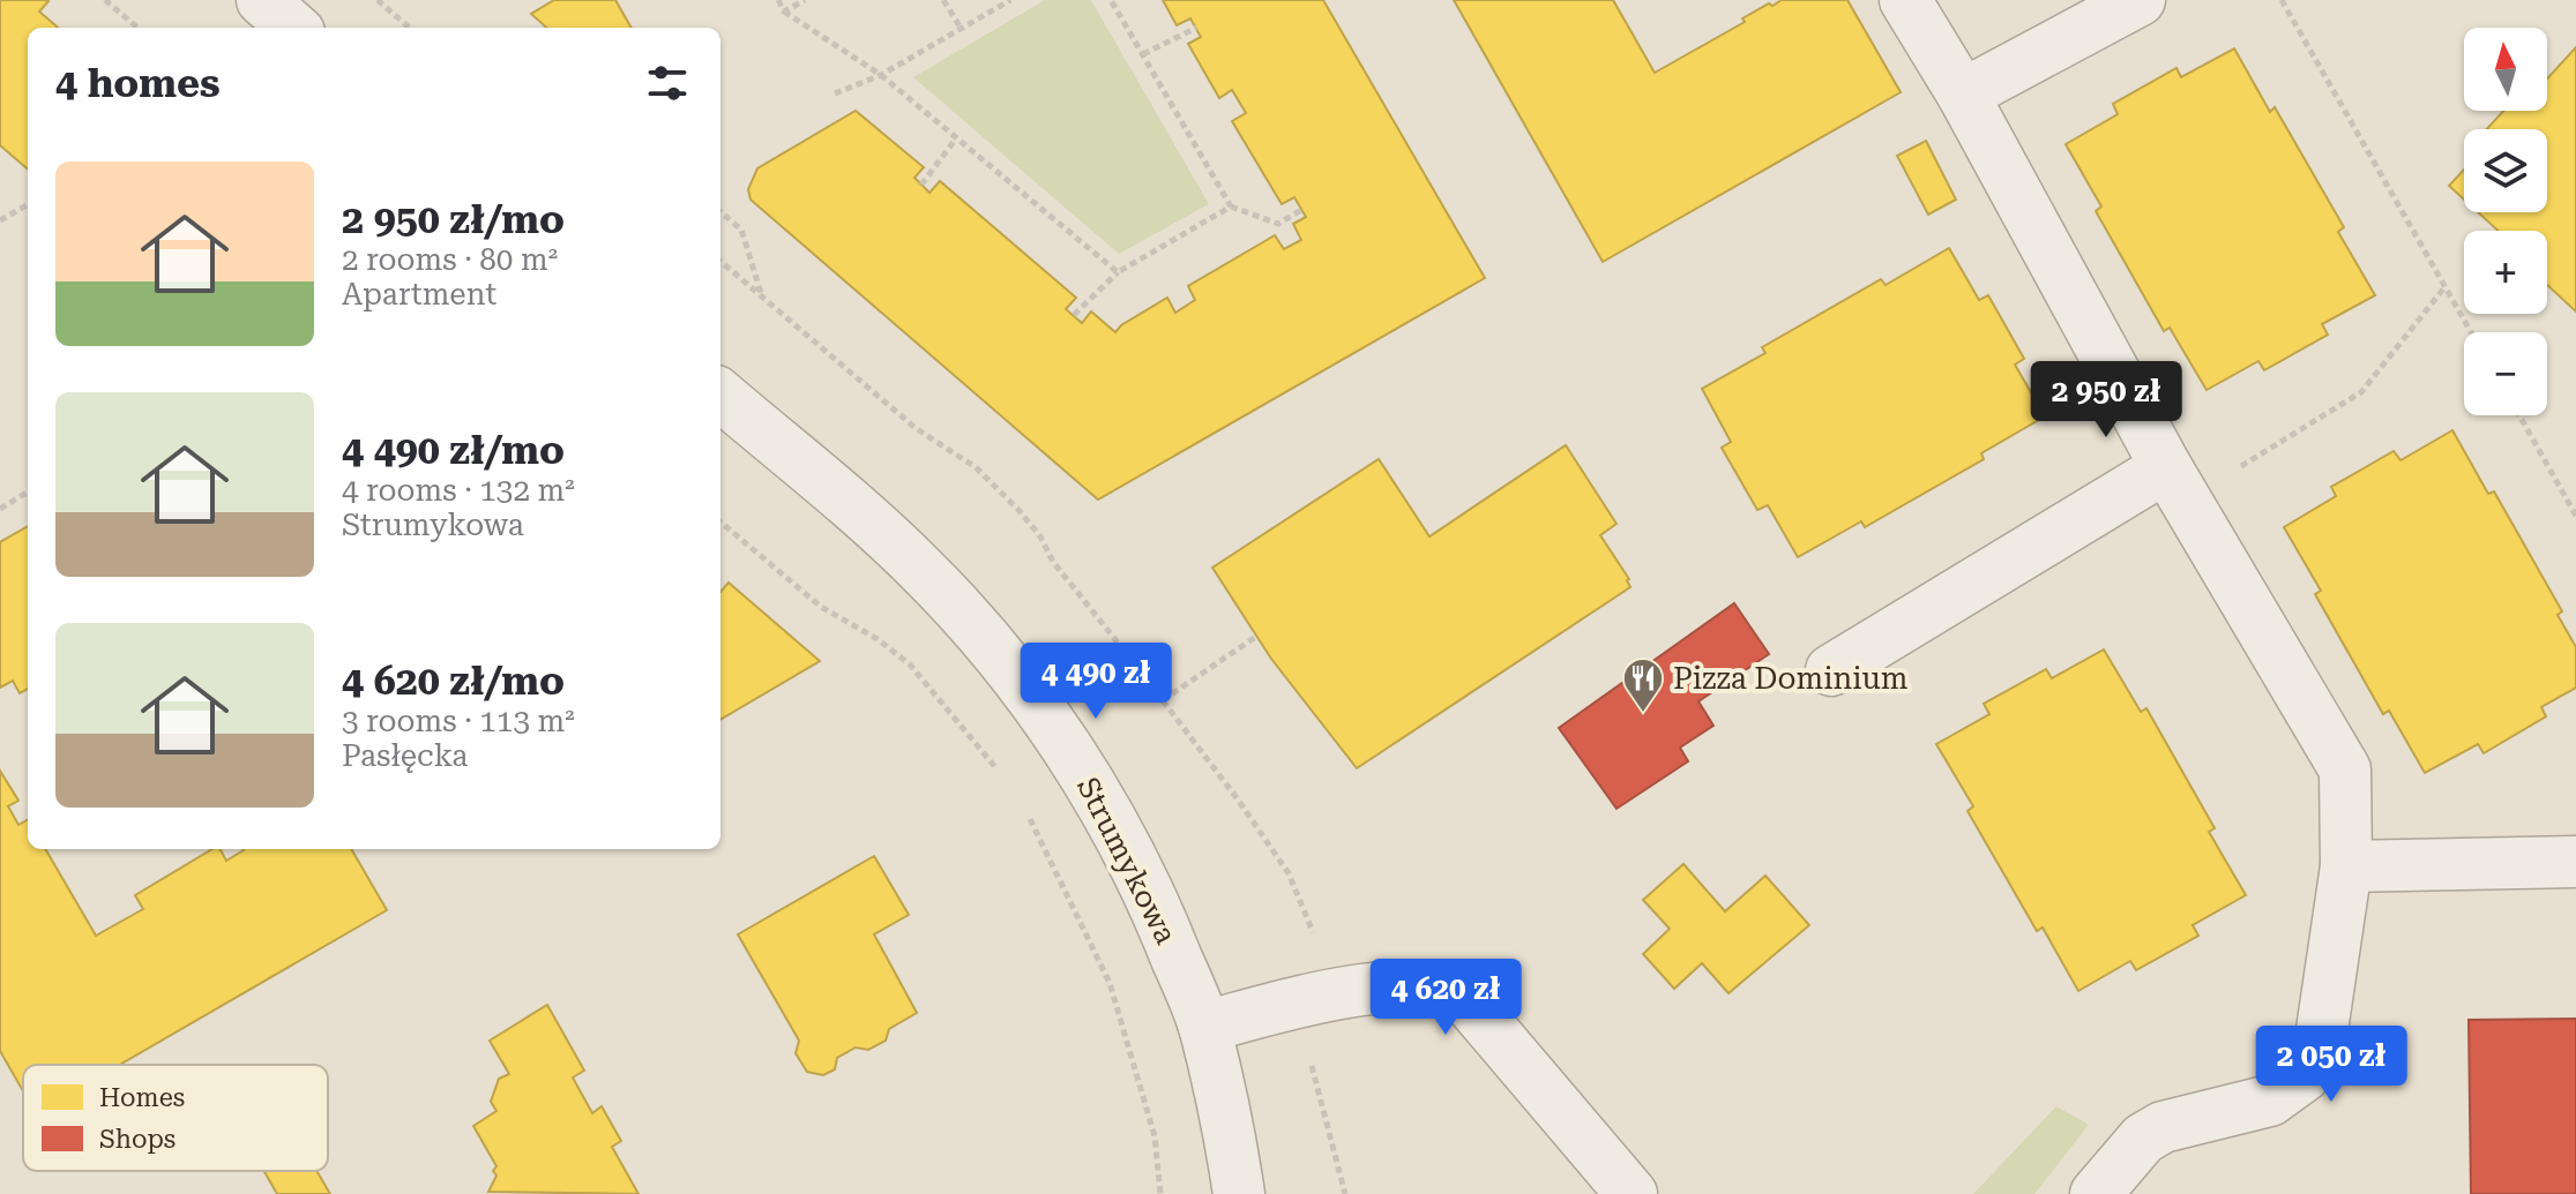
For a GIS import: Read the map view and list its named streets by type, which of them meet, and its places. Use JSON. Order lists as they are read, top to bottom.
{
  "streets": {
    "street": ["Strumykowa"]
  },
  "places": {
    "restaurant": ["Pizza Dominium"]
  },
  "legend": ["Homes", "Shops"],
  "north": "top",
  "page": {
    "map_buttons": ["+", "−"],
    "heading": "4 homes",
    "list": [
      {
        "name": "2 950 zł/mo",
        "note": "2 rooms · 80 m² · Apartment"
      },
      {
        "name": "4 490 zł/mo",
        "note": "4 rooms · 132 m² · Strumykowa"
      },
      {
        "name": "4 620 zł/mo",
        "note": "3 rooms · 113 m² · Pasłęcka"
      }
    ],
    "price": [
      "2 950 zł",
      "4 490 zł",
      "4 620 zł",
      "2 050 zł"
    ]
  }
}
